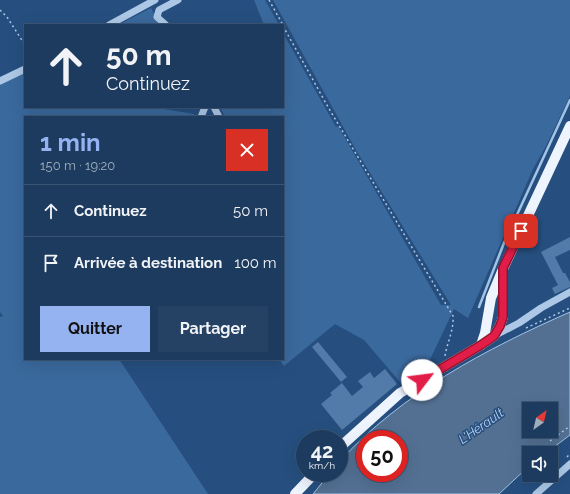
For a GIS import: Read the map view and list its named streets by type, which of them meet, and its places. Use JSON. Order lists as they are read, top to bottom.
{
  "water": ["L'Hérault"],
  "north": "top right",
  "page": {
    "turn": ["50 m", "Continuez"],
    "heading": ["1 min", "150 m · 19:20"],
    "list": [
      {
        "name": "Continuez",
        "value": "50 m"
      },
      {
        "name": "Arrivée à destination",
        "value": "100 m"
      }
    ],
    "buttons": ["Quitter", "Partager"],
    "speed": "42 km/h",
    "limit": "50"
  }
}
